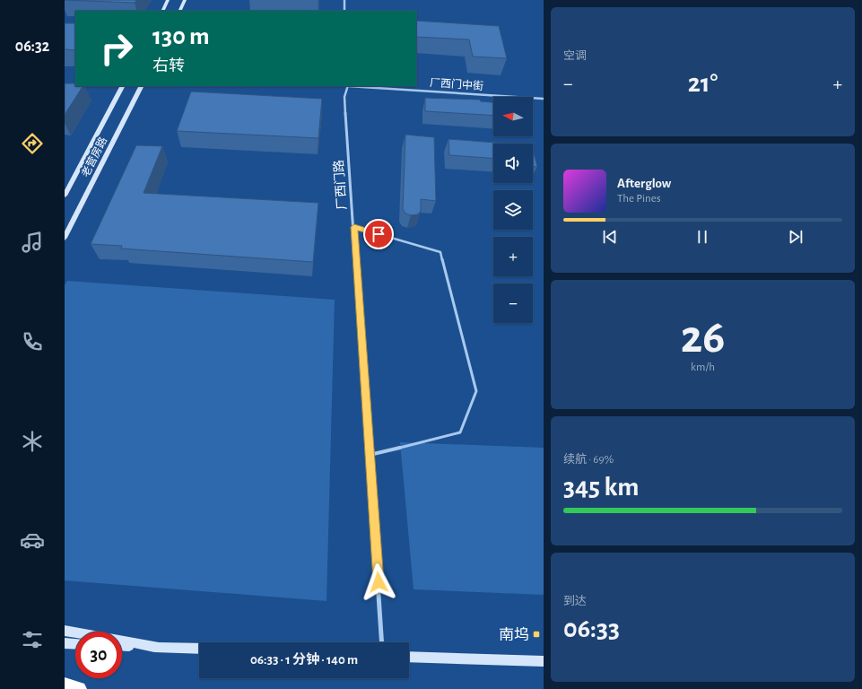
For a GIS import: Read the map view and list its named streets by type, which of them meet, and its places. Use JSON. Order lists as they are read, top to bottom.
{
  "streets": {
    "street": ["厂西门中街", "老营房路", "厂西门路"]
  },
  "places": {
    "transit": ["南坞"]
  },
  "north": "left",
  "page": {
    "tabs": "06:32",
    "tile": [
      "空调",
      ["26", "km/h"],
      ["续航 · 69%", "345 km"],
      ["到达", "06:33"]
    ],
    "turn": ["130 m", "右转"],
    "heat": ["−", "21°", "+"],
    "map_buttons": ["+", "−"],
    "song": ["Afterglow", "The Pines"],
    "limit": "30",
    "trip": "06:33 · 1 分钟 · 140 m"
  }
}
